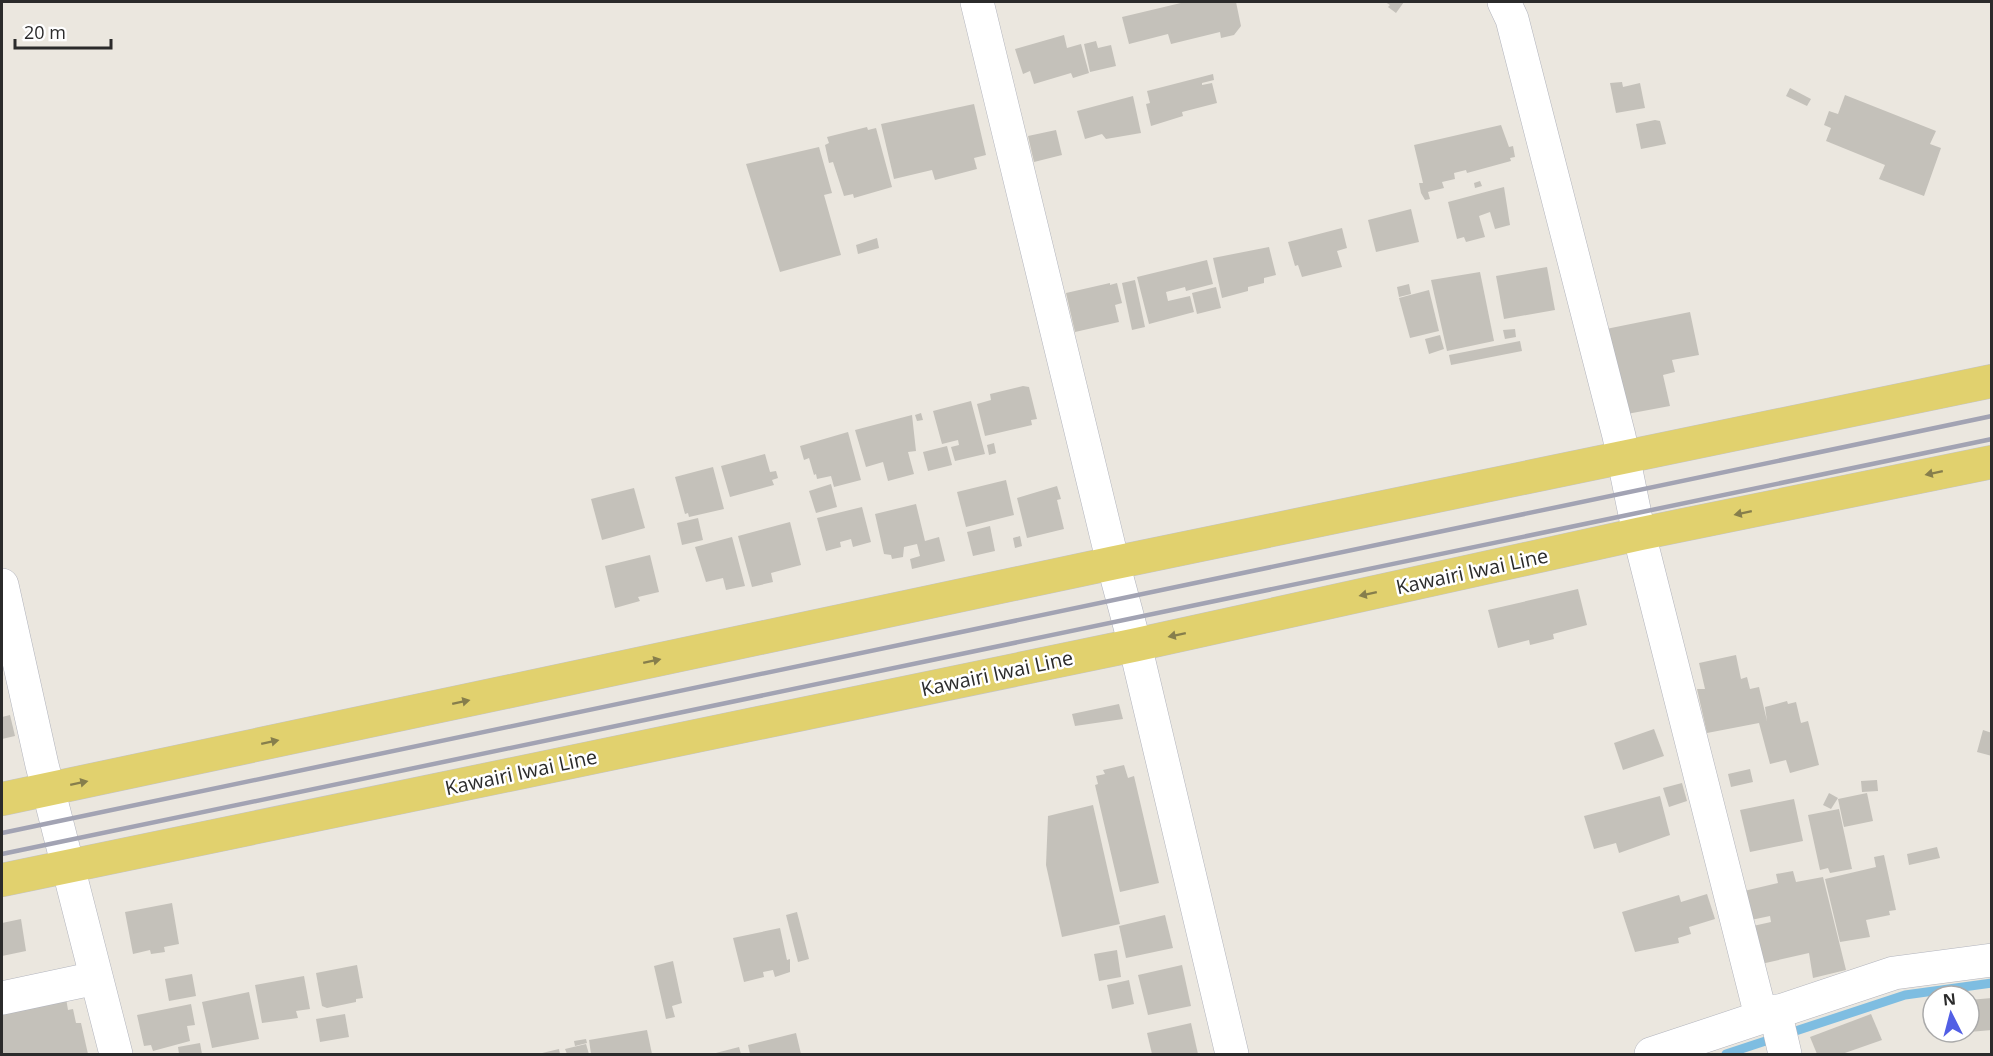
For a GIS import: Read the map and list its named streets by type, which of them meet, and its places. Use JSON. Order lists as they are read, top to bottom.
{
  "streets": {
    "main road": ["Kawairi Iwai Line"]
  },
  "scale_bar": "20 m",
  "north": "top"
}
